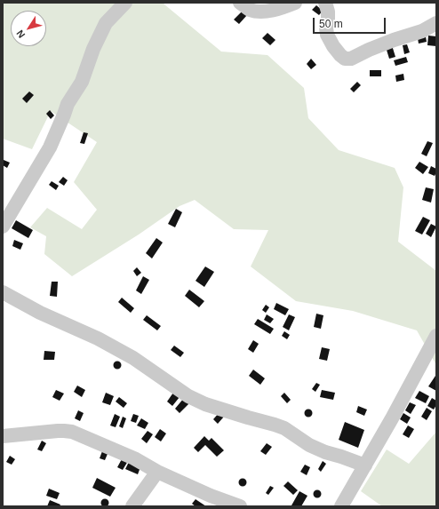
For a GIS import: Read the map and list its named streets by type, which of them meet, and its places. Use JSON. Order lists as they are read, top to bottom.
{
  "scale_bar": "50 m",
  "north": "bottom left"
}
